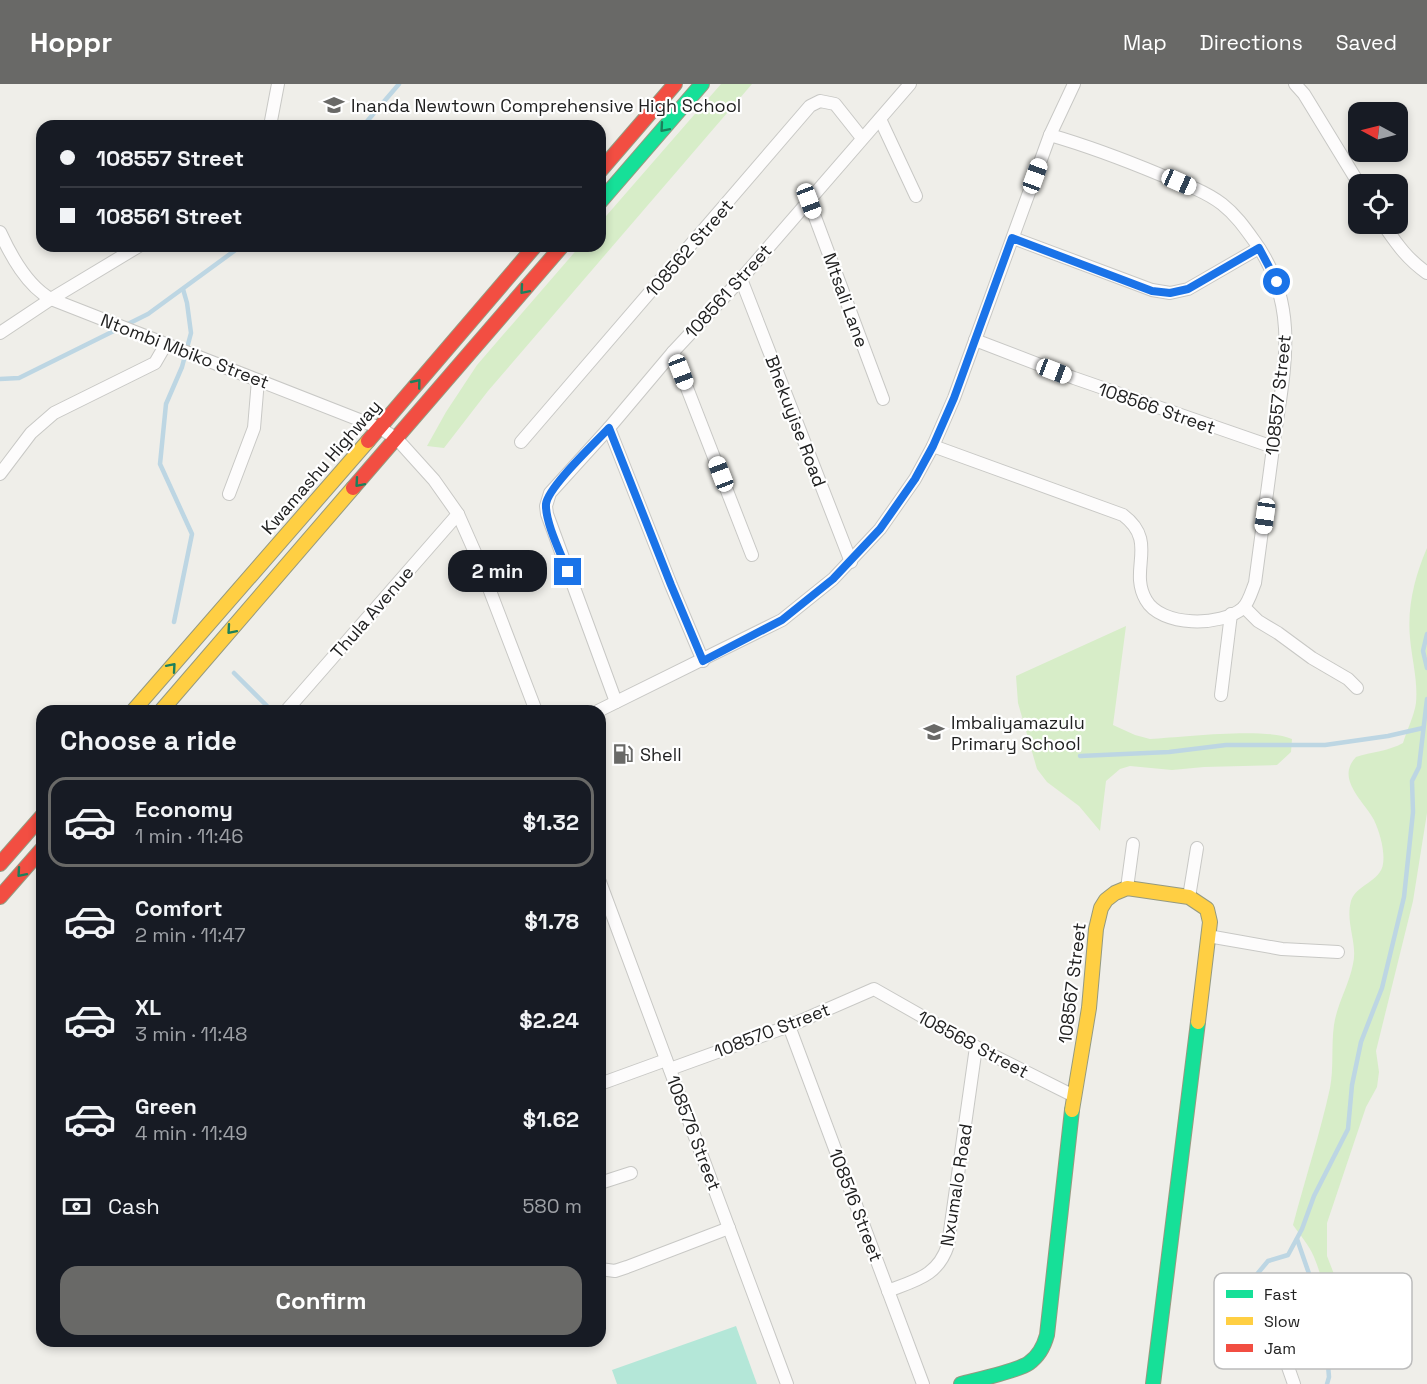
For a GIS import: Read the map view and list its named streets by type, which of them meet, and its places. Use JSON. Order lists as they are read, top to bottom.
{
  "streets": {
    "main road": ["Kwamashu Highway", "108567 Street"],
    "street": [
      "108562 Street",
      "108561 Street",
      "Mtsali Lane",
      "Ntombi Mbiko Street",
      "108557 Street",
      "108566 Street",
      "Bhekuyise Road",
      "Thula Avenue",
      "108570 Street",
      "108568 Street",
      "108576 Street",
      "Nxumalo Road",
      "108516 Street"
    ]
  },
  "crossings": [
    ["108562 Street", "108561 Street"],
    ["108561 Street", "Mtsali Lane"],
    ["108561 Street", "Bhekuyise Road"],
    ["Ntombi Mbiko Street", "Kwamashu Highway"],
    ["108557 Street", "108566 Street"],
    ["108567 Street", "108568 Street"],
    ["108570 Street", "108568 Street"],
    ["108570 Street", "108576 Street"],
    ["108570 Street", "108516 Street"],
    ["108568 Street", "Nxumalo Road"],
    ["Nxumalo Road", "108516 Street"]
  ],
  "places": {
    "school or university": ["Inanda Newtown Comprehensive High School", "Imbaliyamazulu Primary School"],
    "fuel station": ["Shell"]
  },
  "legend": ["Fast", "Slow", "Jam"],
  "north": "left",
  "page": {
    "header": "Hoppr",
    "nav": ["Map", "Directions", "Saved"],
    "banner": ["108557 Street", "108561 Street"],
    "bubble": "2 min",
    "heading": "Choose a ride",
    "list": [
      {
        "name": "Economy",
        "note": "1 min · 11:46",
        "value": "$1.32"
      },
      {
        "name": "Comfort",
        "note": "2 min · 11:47",
        "value": "$1.78"
      },
      {
        "name": "XL",
        "note": "3 min · 11:48",
        "value": "$2.24"
      },
      {
        "name": "Green",
        "note": "4 min · 11:49",
        "value": "$1.62"
      }
    ],
    "pay": ["Cash", "580 m"],
    "buttons": "Confirm"
  }
}
